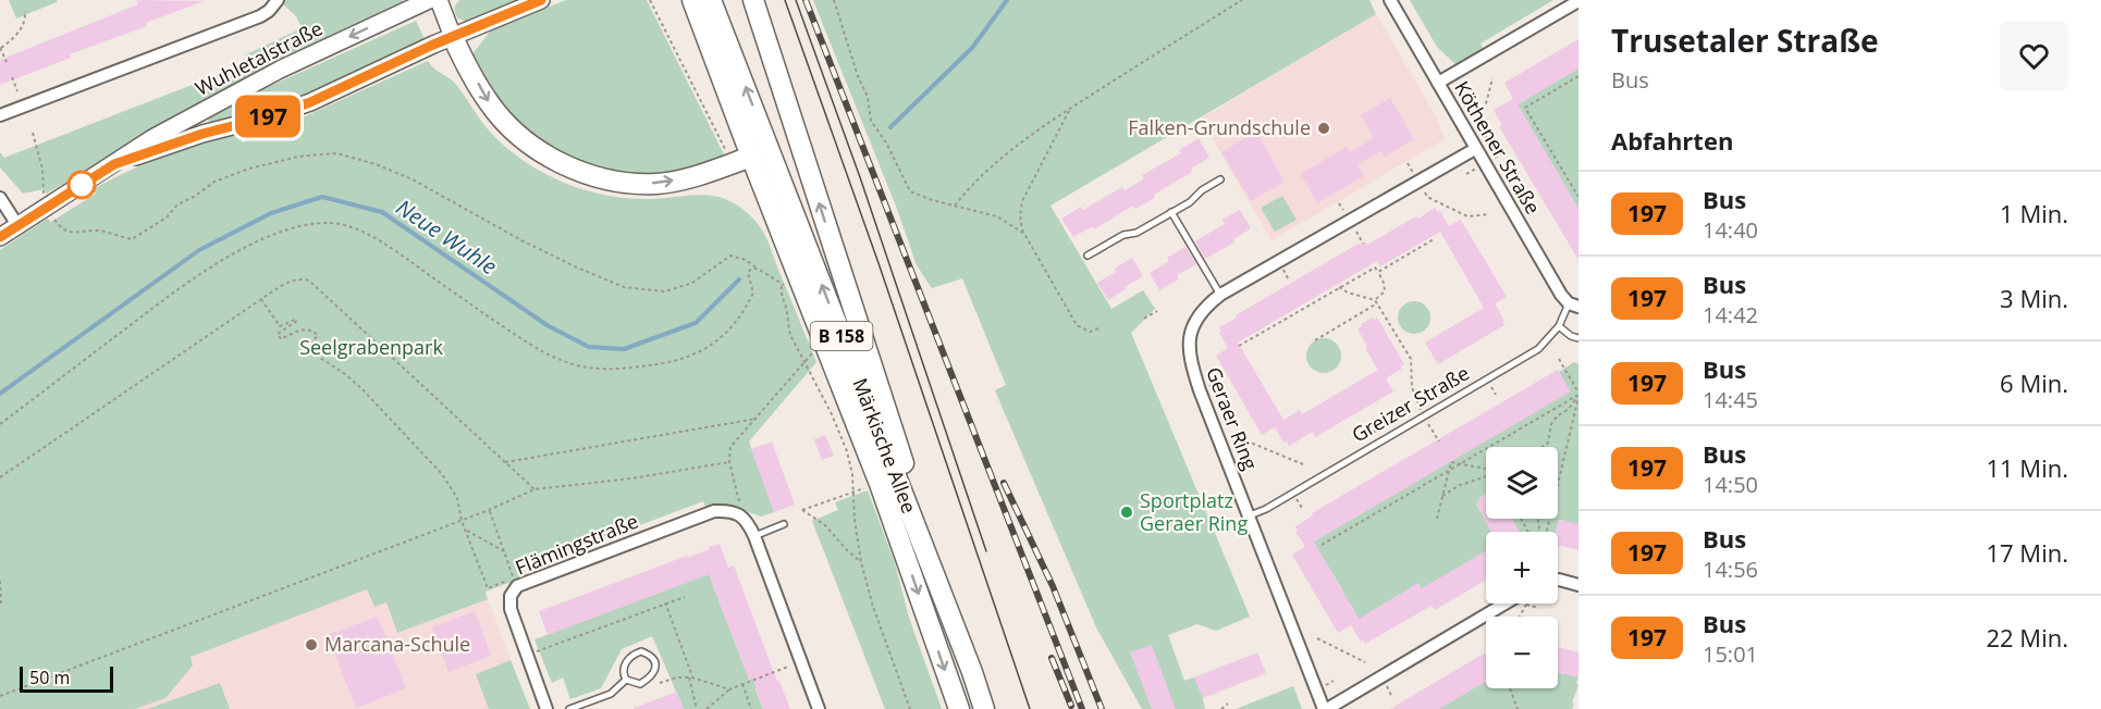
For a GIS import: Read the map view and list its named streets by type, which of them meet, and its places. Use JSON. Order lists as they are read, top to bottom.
{
  "streets": {
    "main road": ["Wuhletalstraße", "B 158", "Märkische Allee"],
    "street": ["Köthener Straße", "Geraer Ring", "Flämingstraße"],
    "lane": ["Greizer Straße"]
  },
  "crossings": [
    ["Köthener Straße", "Greizer Straße"],
    ["Köthener Straße", "Geraer Ring"],
    ["Greizer Straße", "Geraer Ring"]
  ],
  "water": ["Neue Wuhle"],
  "parks": ["Seelgrabenpark"],
  "places": ["Falken-Grundschule", "Sportplatz Geraer Ring", "Marcana-Schule"],
  "lines": ["bus line 197"],
  "scale_bar": "50 m",
  "page": {
    "on_map": "197",
    "heading": [
      ["Trusetaler Straße", "Bus"],
      "Abfahrten"
    ],
    "list": [
      {
        "mark": "197",
        "name": "Bus",
        "note": "14:40",
        "value": "1 Min."
      },
      {
        "mark": "197",
        "name": "Bus",
        "note": "14:42",
        "value": "3 Min."
      },
      {
        "mark": "197",
        "name": "Bus",
        "note": "14:45",
        "value": "6 Min."
      },
      {
        "mark": "197",
        "name": "Bus",
        "note": "14:50",
        "value": "11 Min."
      },
      {
        "mark": "197",
        "name": "Bus",
        "note": "14:56",
        "value": "17 Min."
      },
      {
        "mark": "197",
        "name": "Bus",
        "note": "15:01",
        "value": "22 Min."
      }
    ],
    "map_buttons": ["+", "−"],
    "scale": "50 m"
  }
}
